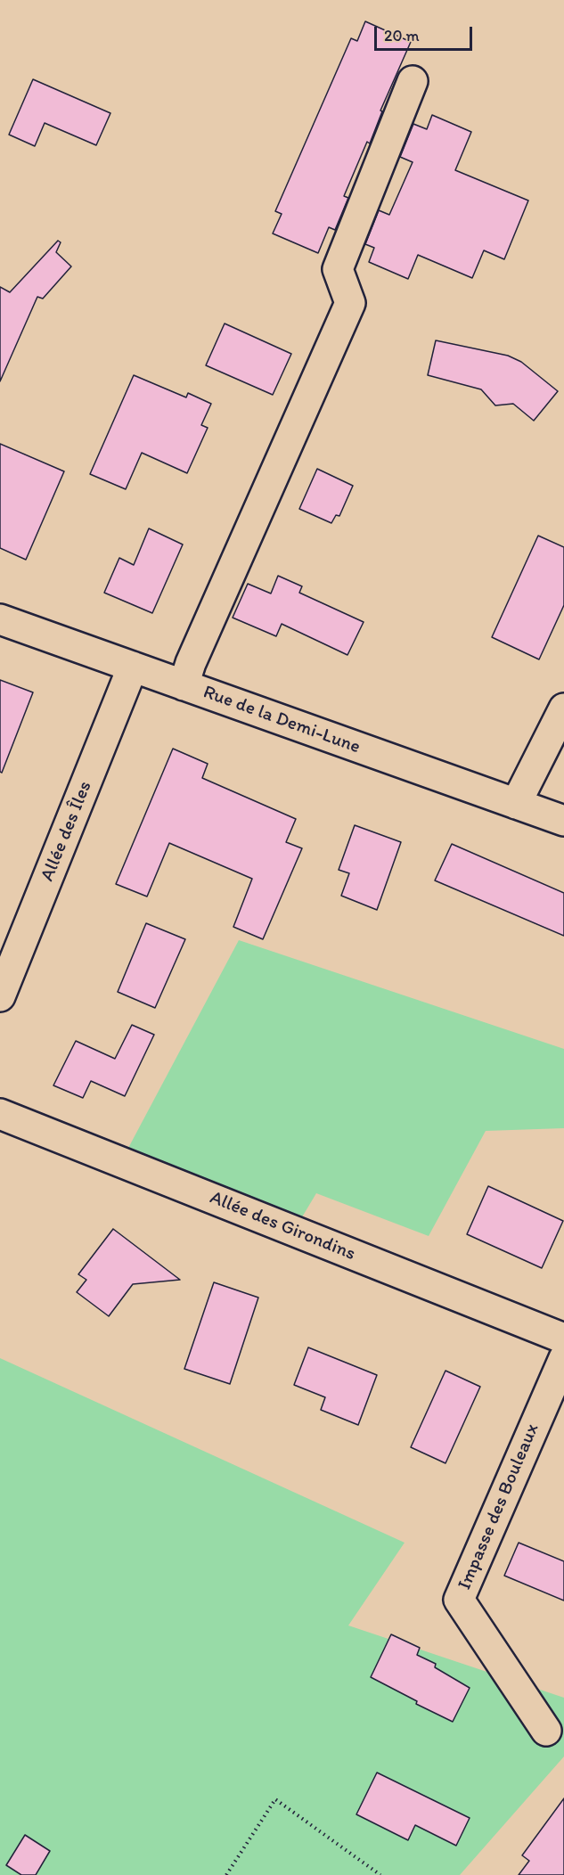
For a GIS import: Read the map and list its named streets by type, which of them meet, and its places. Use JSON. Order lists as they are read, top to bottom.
{
  "streets": {
    "street": [
      "Rue de la Demi-Lune",
      "Allée des Îles",
      "Allée des Girondins",
      "Impasse des Bouleaux"
    ]
  },
  "crossings": [
    ["Rue de la Demi-Lune", "Allée des Îles"]
  ],
  "scale_bar": "20 m"
}
